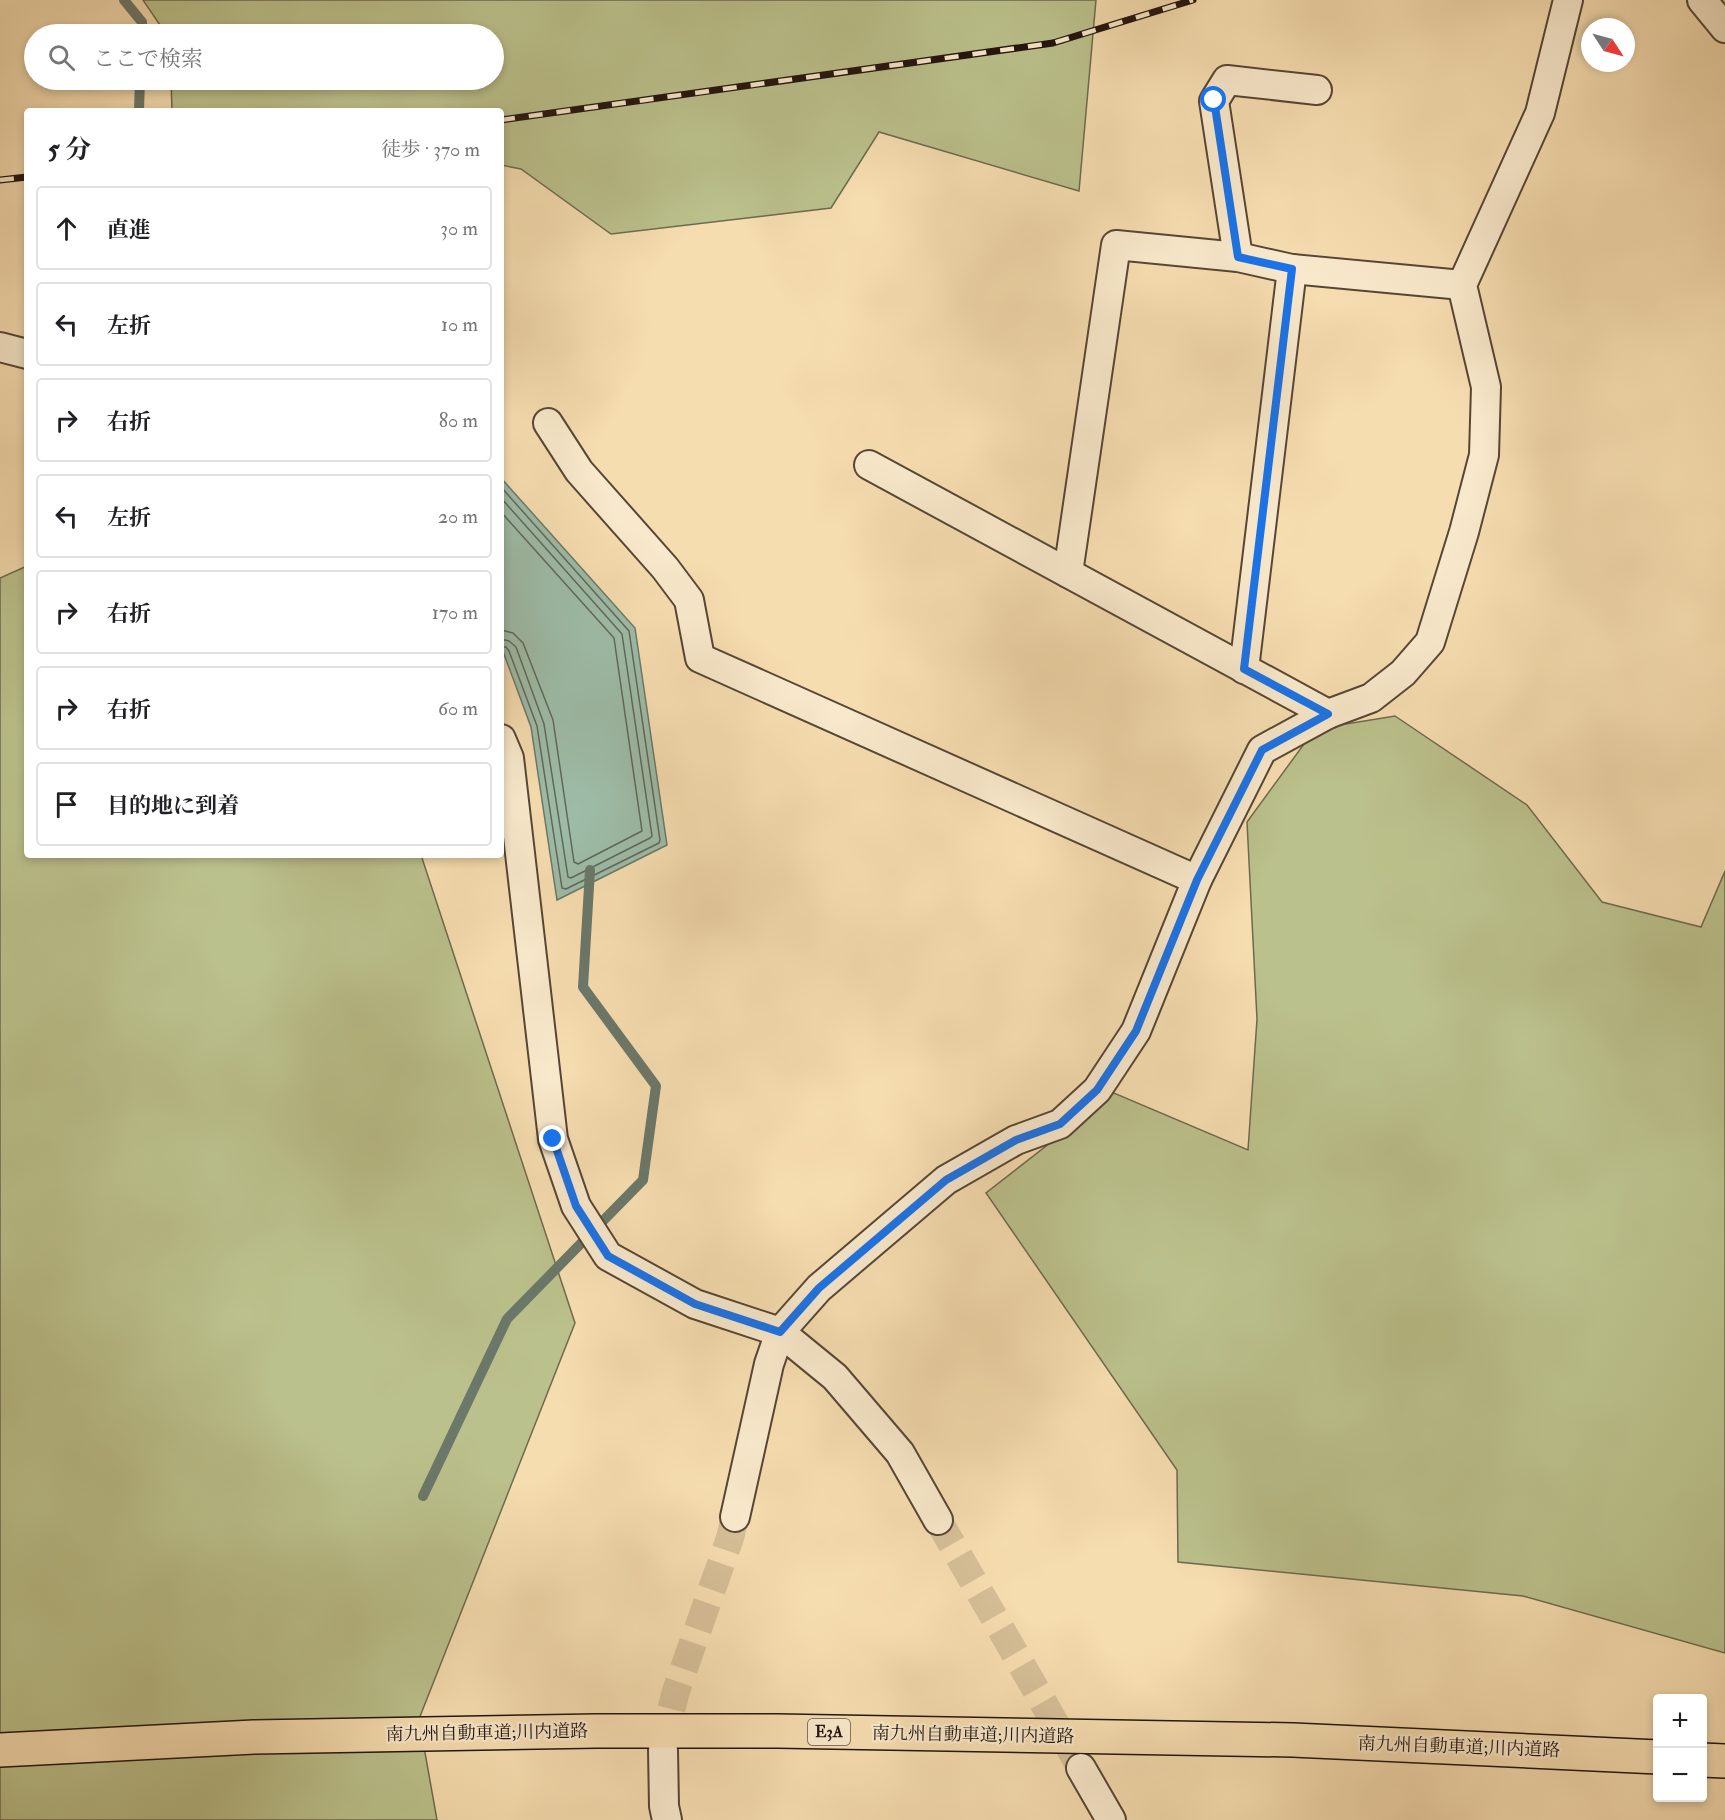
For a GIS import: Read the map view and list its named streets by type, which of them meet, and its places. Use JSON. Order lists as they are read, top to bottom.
{
  "streets": {
    "highway": ["E3A", "南九州自動車道;川内道路"]
  },
  "north": "bottom right",
  "page": {
    "search": "ここで検索",
    "heading": ["5 分", "徒歩 · 370 m"],
    "list": [
      ["直進", "30 m"],
      ["左折", "10 m"],
      ["右折", "80 m"],
      ["左折", "20 m"],
      ["右折", "170 m"],
      ["右折", "60 m"],
      "目的地に到着"
    ],
    "map_buttons": ["+", "−"]
  }
}
